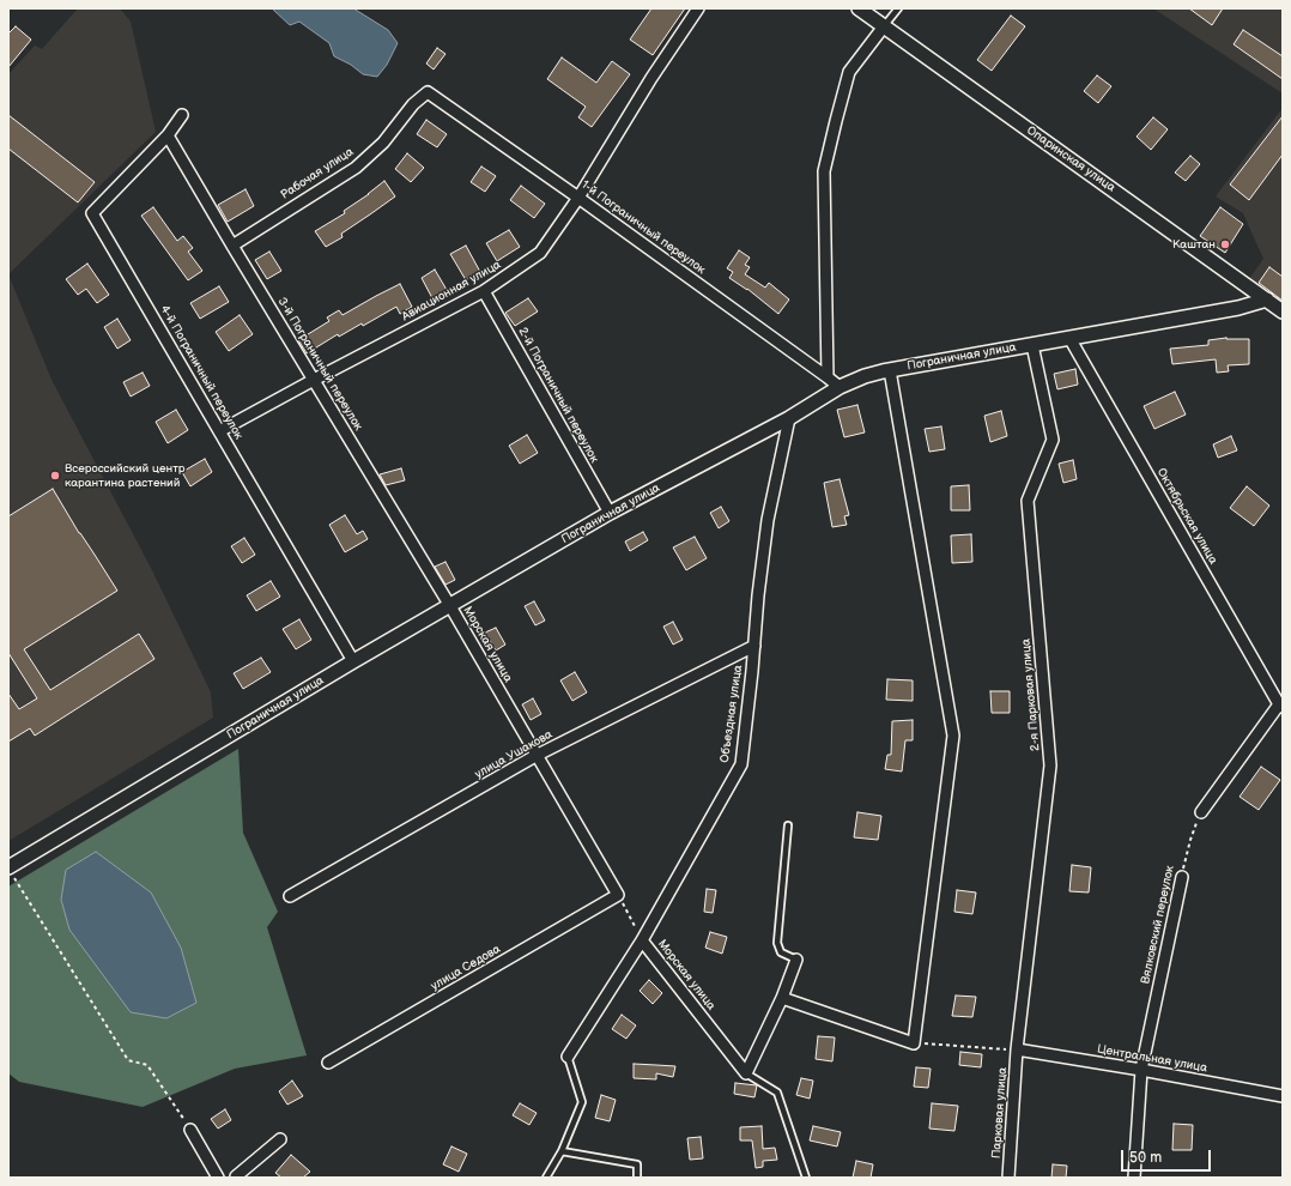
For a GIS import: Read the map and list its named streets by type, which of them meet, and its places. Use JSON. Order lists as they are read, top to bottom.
{
  "streets": {
    "street": [
      "Опаринская улица",
      "Рабочая улица",
      "1-й Пограничный переулок",
      "Авиационная улица",
      "Пограничная улица",
      "3-й Пограничный переулок",
      "4-й Пограничный переулок",
      "2-й Пограничный переулок",
      "Октябрьская улица",
      "Морская улица",
      "2-я Парковая улица",
      "Объездная улица",
      "улица Ушакова",
      "Вялковский переулок",
      "улица Седова",
      "Центральная улица",
      "Парковая улица"
    ]
  },
  "crossings": [
    ["Опаринская улица", "Пограничная улица"],
    ["Рабочая улица", "1-й Пограничный переулок"],
    ["Рабочая улица", "3-й Пограничный переулок"],
    ["1-й Пограничный переулок", "Авиационная улица"],
    ["1-й Пограничный переулок", "Пограничная улица"],
    ["Авиационная улица", "3-й Пограничный переулок"],
    ["Авиационная улица", "4-й Пограничный переулок"],
    ["Авиационная улица", "2-й Пограничный переулок"],
    ["Пограничная улица", "3-й Пограничный переулок"],
    ["Пограничная улица", "4-й Пограничный переулок"],
    ["Пограничная улица", "2-й Пограничный переулок"],
    ["Пограничная улица", "Октябрьская улица"],
    ["Пограничная улица", "Морская улица"],
    ["Пограничная улица", "2-я Парковая улица"],
    ["Пограничная улица", "Объездная улица"],
    ["3-й Пограничный переулок", "4-й Пограничный переулок"],
    ["3-й Пограничный переулок", "Морская улица"],
    ["Морская улица", "Объездная улица"],
    ["Морская улица", "улица Ушакова"],
    ["Морская улица", "улица Седова"],
    ["2-я Парковая улица", "Центральная улица"],
    ["2-я Парковая улица", "Парковая улица"],
    ["Объездная улица", "улица Ушакова"],
    ["Вялковский переулок", "Центральная улица"],
    ["Центральная улица", "Парковая улица"]
  ],
  "places": ["Каштан", "Всероссийский центр карантина растений"],
  "scale_bar": "50 m"
}
